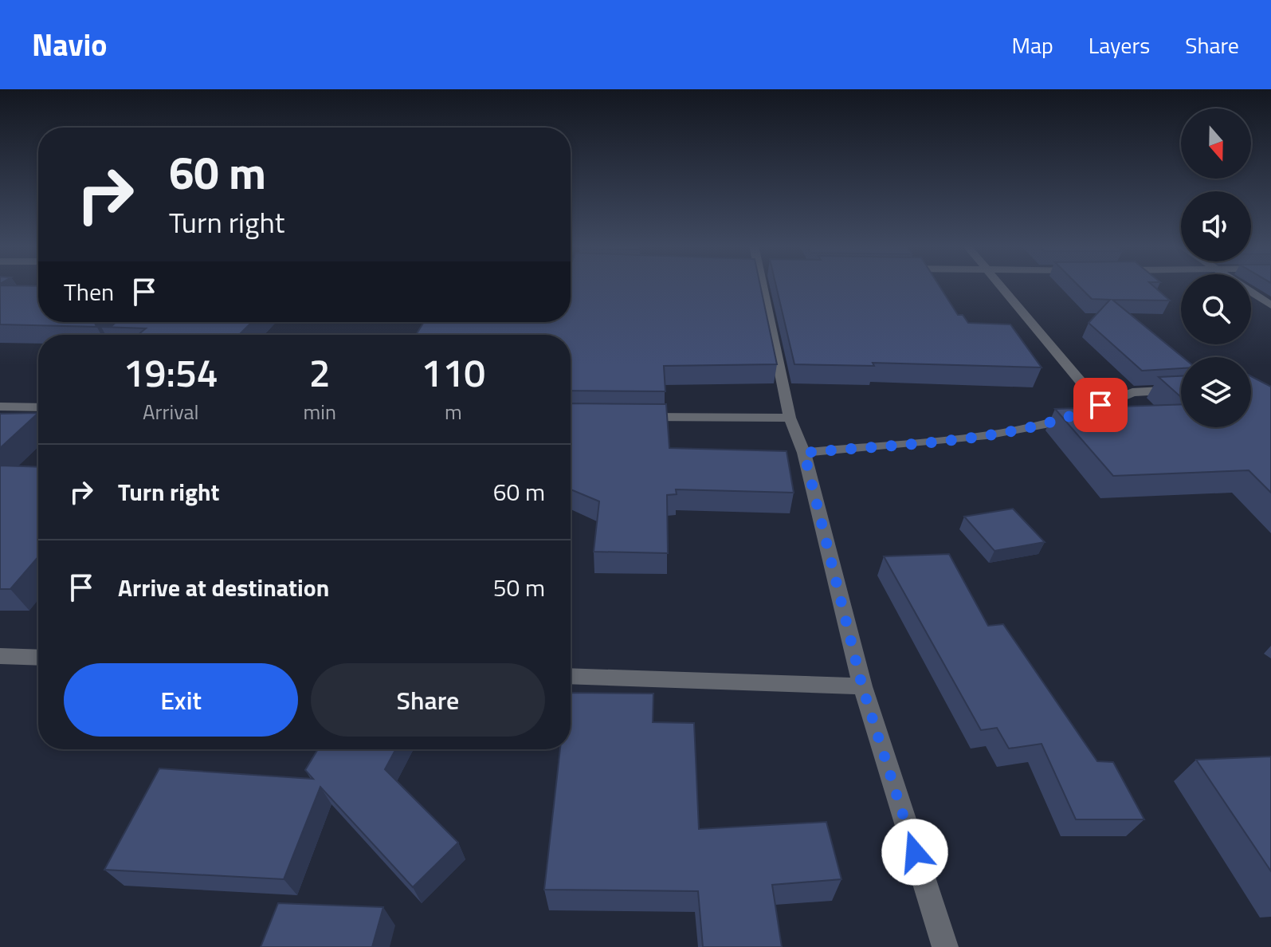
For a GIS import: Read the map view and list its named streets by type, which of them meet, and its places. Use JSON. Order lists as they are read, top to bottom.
{
  "north": "bottom",
  "page": {
    "header": "Navio",
    "nav": ["Map", "Layers", "Share"],
    "turn": ["60 m", "Turn right"],
    "then": "Then",
    "eta": [
      "19:54",
      "Arrival",
      "2",
      "min",
      "110",
      "m"
    ],
    "list": [
      {
        "name": "Turn right",
        "value": "60 m"
      },
      {
        "name": "Arrive at destination",
        "value": "50 m"
      }
    ],
    "buttons": ["Exit", "Share"]
  }
}
